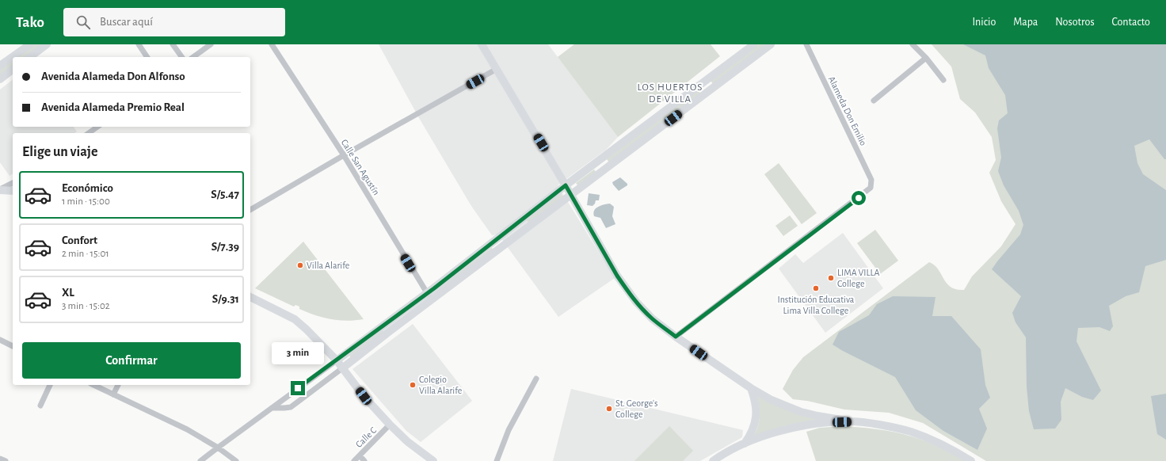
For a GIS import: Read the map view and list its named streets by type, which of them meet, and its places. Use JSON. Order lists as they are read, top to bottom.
{
  "streets": {
    "street": ["Alameda Don Emilio", "Calle San Agustín", "Calle C"]
  },
  "districts": ["LOS HUERTOS DE VILLA"],
  "places": [
    "Villa Alarife",
    "LIMA VILLA College",
    "Institución Educativa Lima Villa College",
    "Colegio Villa Alarife",
    "St. George's College"
  ],
  "page": {
    "header": "Tako",
    "search": "Buscar aquí",
    "nav": [
      "Inicio",
      "Mapa",
      "Nosotros",
      "Contacto"
    ],
    "banner": ["Avenida Alameda Don Alfonso", "Avenida Alameda Premio Real"],
    "heading": "Elige un viaje",
    "list": [
      {
        "name": "Económico",
        "note": "1 min · 15:00",
        "value": "S/5.47"
      },
      {
        "name": "Confort",
        "note": "2 min · 15:01",
        "value": "S/7.39"
      },
      {
        "name": "XL",
        "note": "3 min · 15:02",
        "value": "S/9.31"
      }
    ],
    "buttons": "Confirmar",
    "bubble": "3 min"
  }
}
